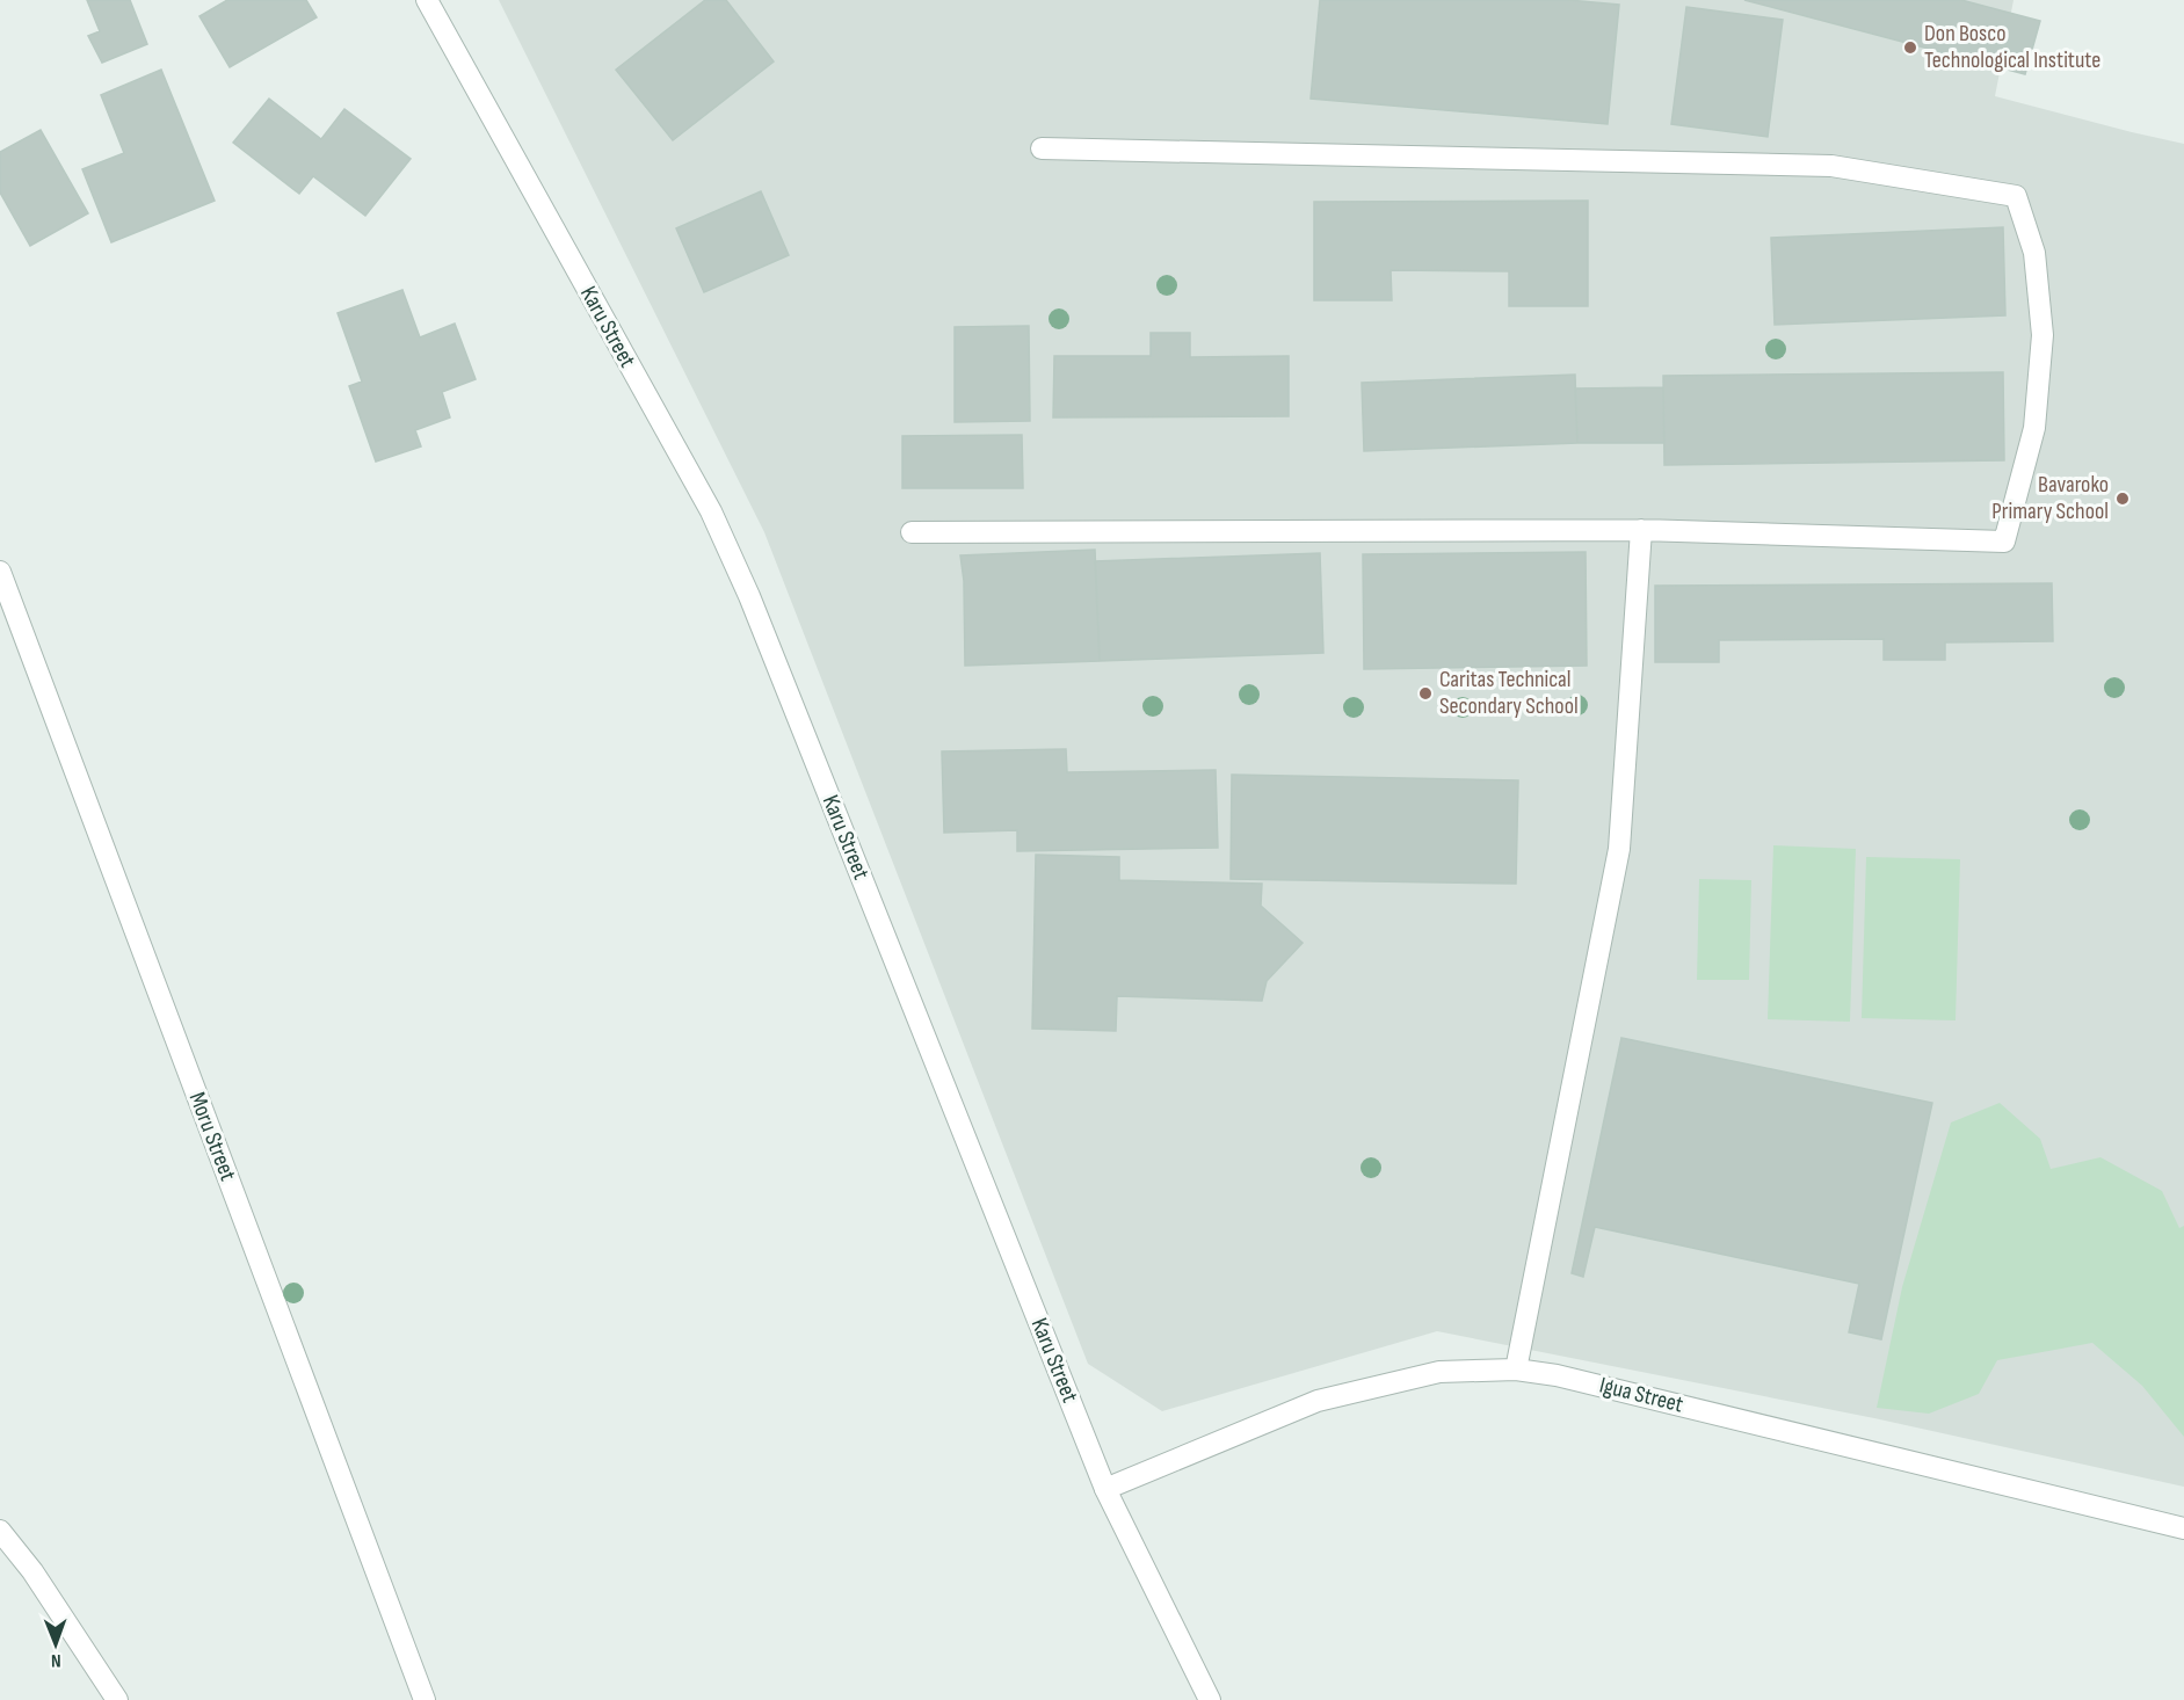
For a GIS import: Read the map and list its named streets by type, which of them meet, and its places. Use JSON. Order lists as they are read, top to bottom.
{
  "streets": {
    "street": ["Karu Street", "Moru Street", "Igua Street"]
  },
  "crossings": [
    ["Karu Street", "Igua Street"]
  ],
  "places": ["Don Bosco Technological Institute", "Bavaroko Primary School", "Caritas Technical Secondary School"],
  "north": "bottom"
}
